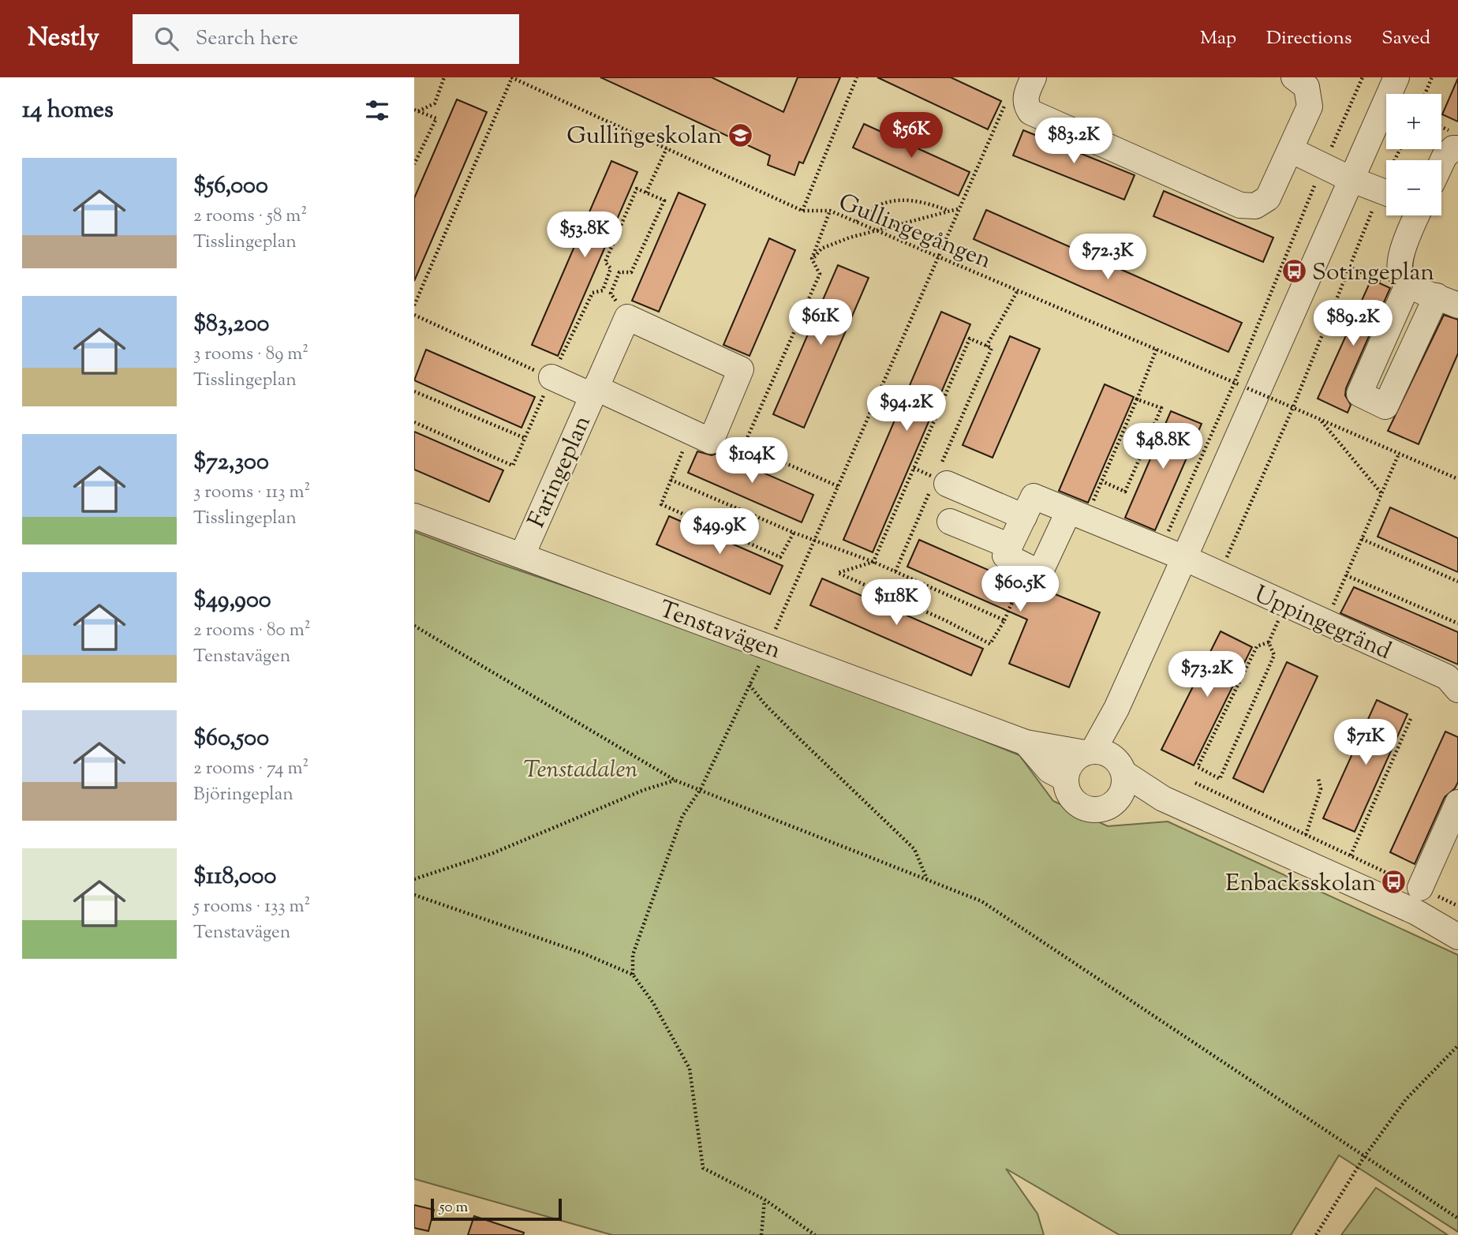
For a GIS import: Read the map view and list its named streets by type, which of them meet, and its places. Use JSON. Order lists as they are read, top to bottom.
{
  "streets": {
    "street": ["Faringeplan", "Uppingegränd", "Tenstavägen"],
    "path": ["Gullingegången"]
  },
  "crossings": [
    ["Faringeplan", "Tenstavägen"]
  ],
  "parks": ["Tenstadalen"],
  "places": {
    "school or university": ["Gullingeskolan"],
    "bus stop": ["Sotingeplan", "Enbacksskolan"]
  },
  "scale_bar": "50 m",
  "page": {
    "header": "Nestly",
    "search": "Search here",
    "nav": ["Map", "Directions", "Saved"],
    "heading": "14 homes",
    "map_buttons": ["+", "−"],
    "price": [
      "$56K",
      "$83.2K",
      "$53.8K",
      "$72.3K",
      "$61K",
      "$89.2K",
      "$94.2K",
      "$48.8K",
      "$104K",
      "$49.9K",
      "$60.5K",
      "$118K",
      "$73.2K",
      "$71K"
    ],
    "list": [
      {
        "name": "$56,000",
        "note": "2 rooms · 58 m² · Tisslingeplan"
      },
      {
        "name": "$83,200",
        "note": "3 rooms · 89 m² · Tisslingeplan"
      },
      {
        "name": "$72,300",
        "note": "3 rooms · 113 m² · Tisslingeplan"
      },
      {
        "name": "$49,900",
        "note": "2 rooms · 80 m² · Tenstavägen"
      },
      {
        "name": "$60,500",
        "note": "2 rooms · 74 m² · Björingeplan"
      },
      {
        "name": "$118,000",
        "note": "5 rooms · 133 m² · Tenstavägen"
      }
    ],
    "scale": "50 m"
  }
}
